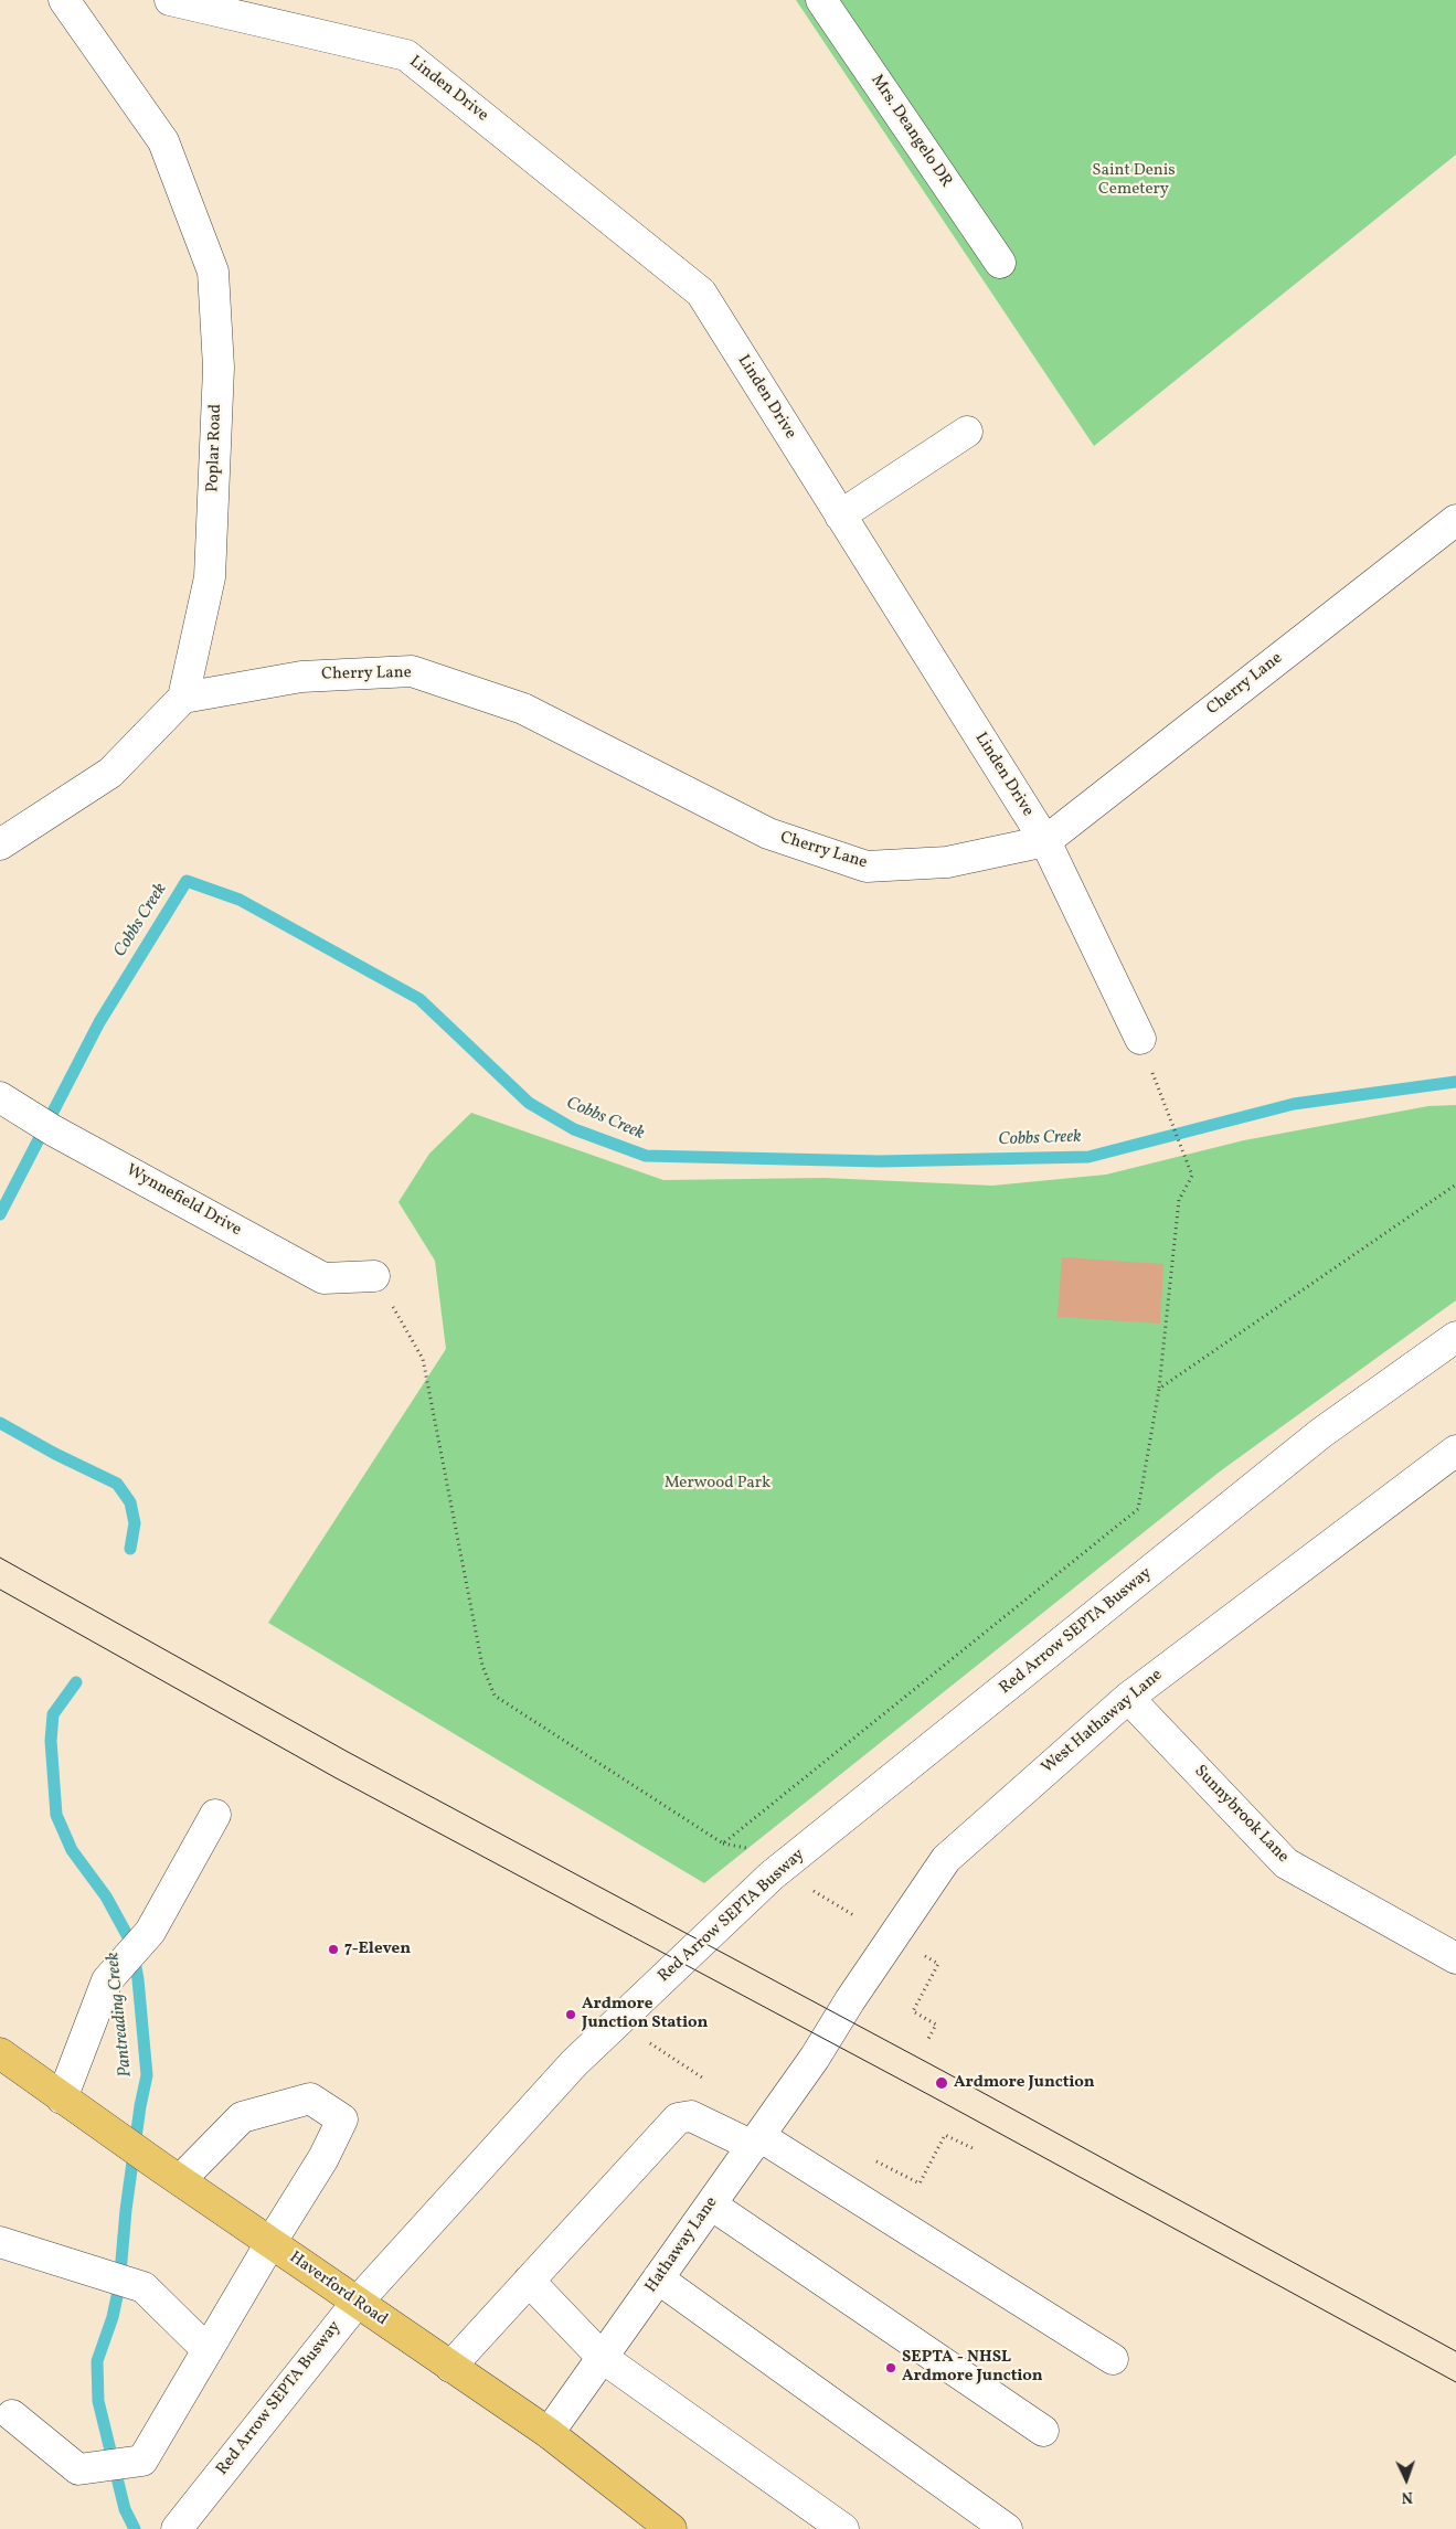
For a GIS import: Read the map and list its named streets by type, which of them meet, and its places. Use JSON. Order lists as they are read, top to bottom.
{
  "streets": {
    "main road": ["Haverford Road"],
    "street": [
      "Linden Drive",
      "Mrs. Deangelo DR",
      "Poplar Road",
      "Cherry Lane",
      "Wynnefield Drive",
      "Red Arrow SEPTA Busway",
      "West Hathaway Lane",
      "Sunnybrook Lane",
      "Hathaway Lane"
    ]
  },
  "crossings": [
    ["Linden Drive", "Cherry Lane"],
    ["Poplar Road", "Cherry Lane"],
    ["Red Arrow SEPTA Busway", "Haverford Road"],
    ["West Hathaway Lane", "Sunnybrook Lane"],
    ["West Hathaway Lane", "Hathaway Lane"],
    ["Hathaway Lane", "Haverford Road"]
  ],
  "water": ["Cobbs Creek", "Pantreading Creek"],
  "parks": ["Saint Denis Cemetery", "Merwood Park"],
  "places": [
    "7-Eleven",
    "Ardmore Junction Station",
    "Ardmore Junction",
    "SEPTA - NHSL Ardmore Junction"
  ],
  "north": "bottom"
}
